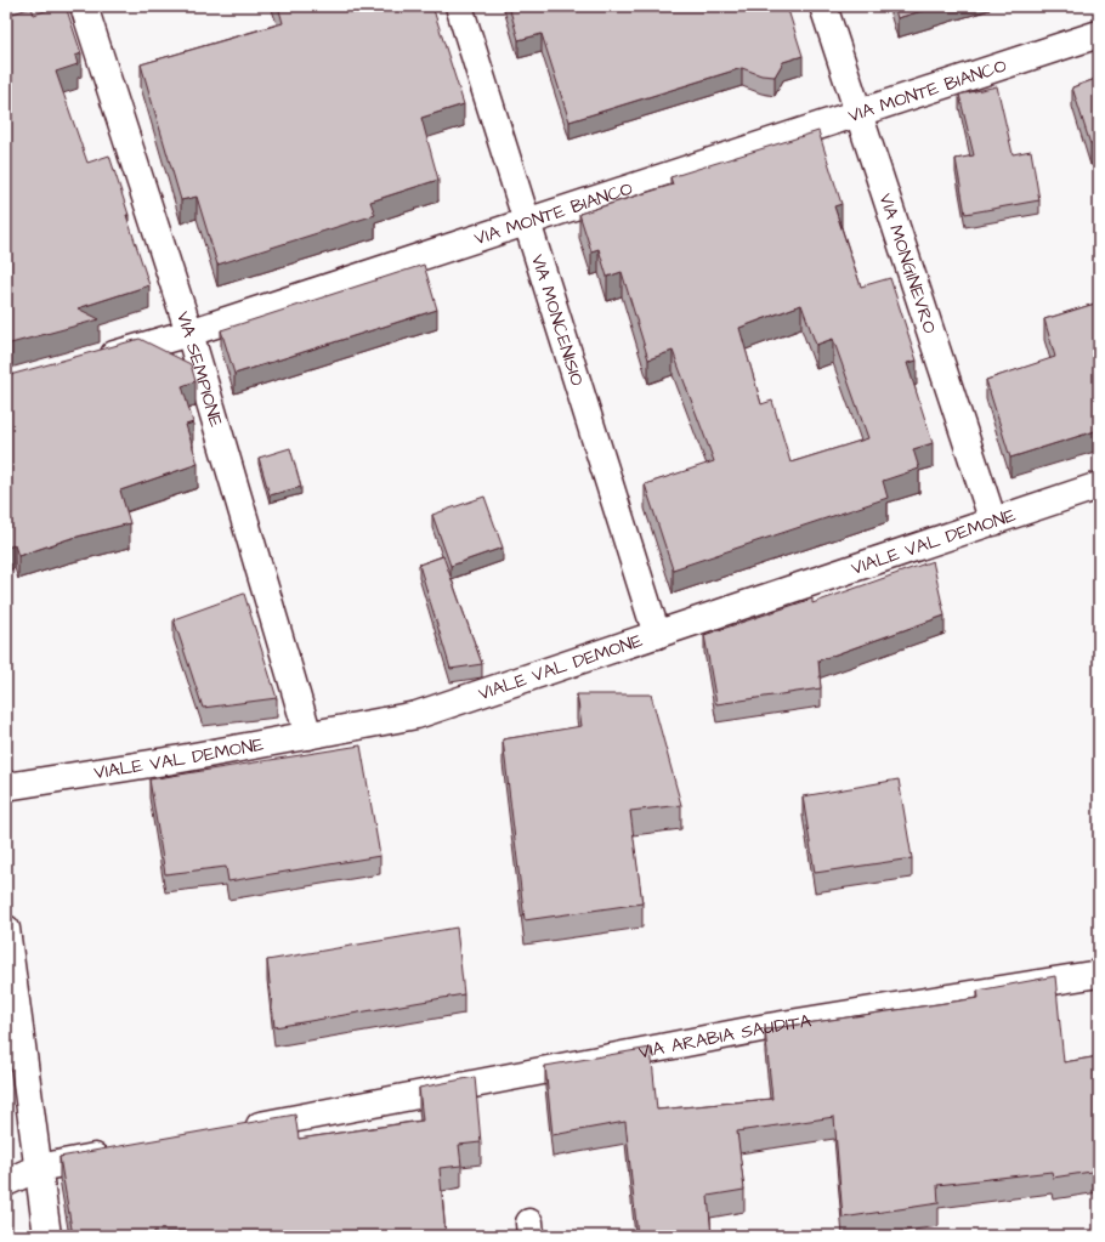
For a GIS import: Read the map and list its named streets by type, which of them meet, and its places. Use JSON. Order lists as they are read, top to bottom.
{
  "streets": {
    "street": [
      "VIA MONTE BIANCO",
      "VIA MONGINEVRO",
      "VIA MONCENISIO",
      "VIA SEMPIONE",
      "VIALE VAL DEMONE",
      "VIA ARABIA SAUDITA"
    ]
  },
  "crossings": [
    ["VIA MONTE BIANCO", "VIA MONGINEVRO"],
    ["VIA MONTE BIANCO", "VIA MONCENISIO"],
    ["VIA MONTE BIANCO", "VIA SEMPIONE"],
    ["VIA MONGINEVRO", "VIALE VAL DEMONE"],
    ["VIA MONCENISIO", "VIALE VAL DEMONE"],
    ["VIA SEMPIONE", "VIALE VAL DEMONE"]
  ]
}
